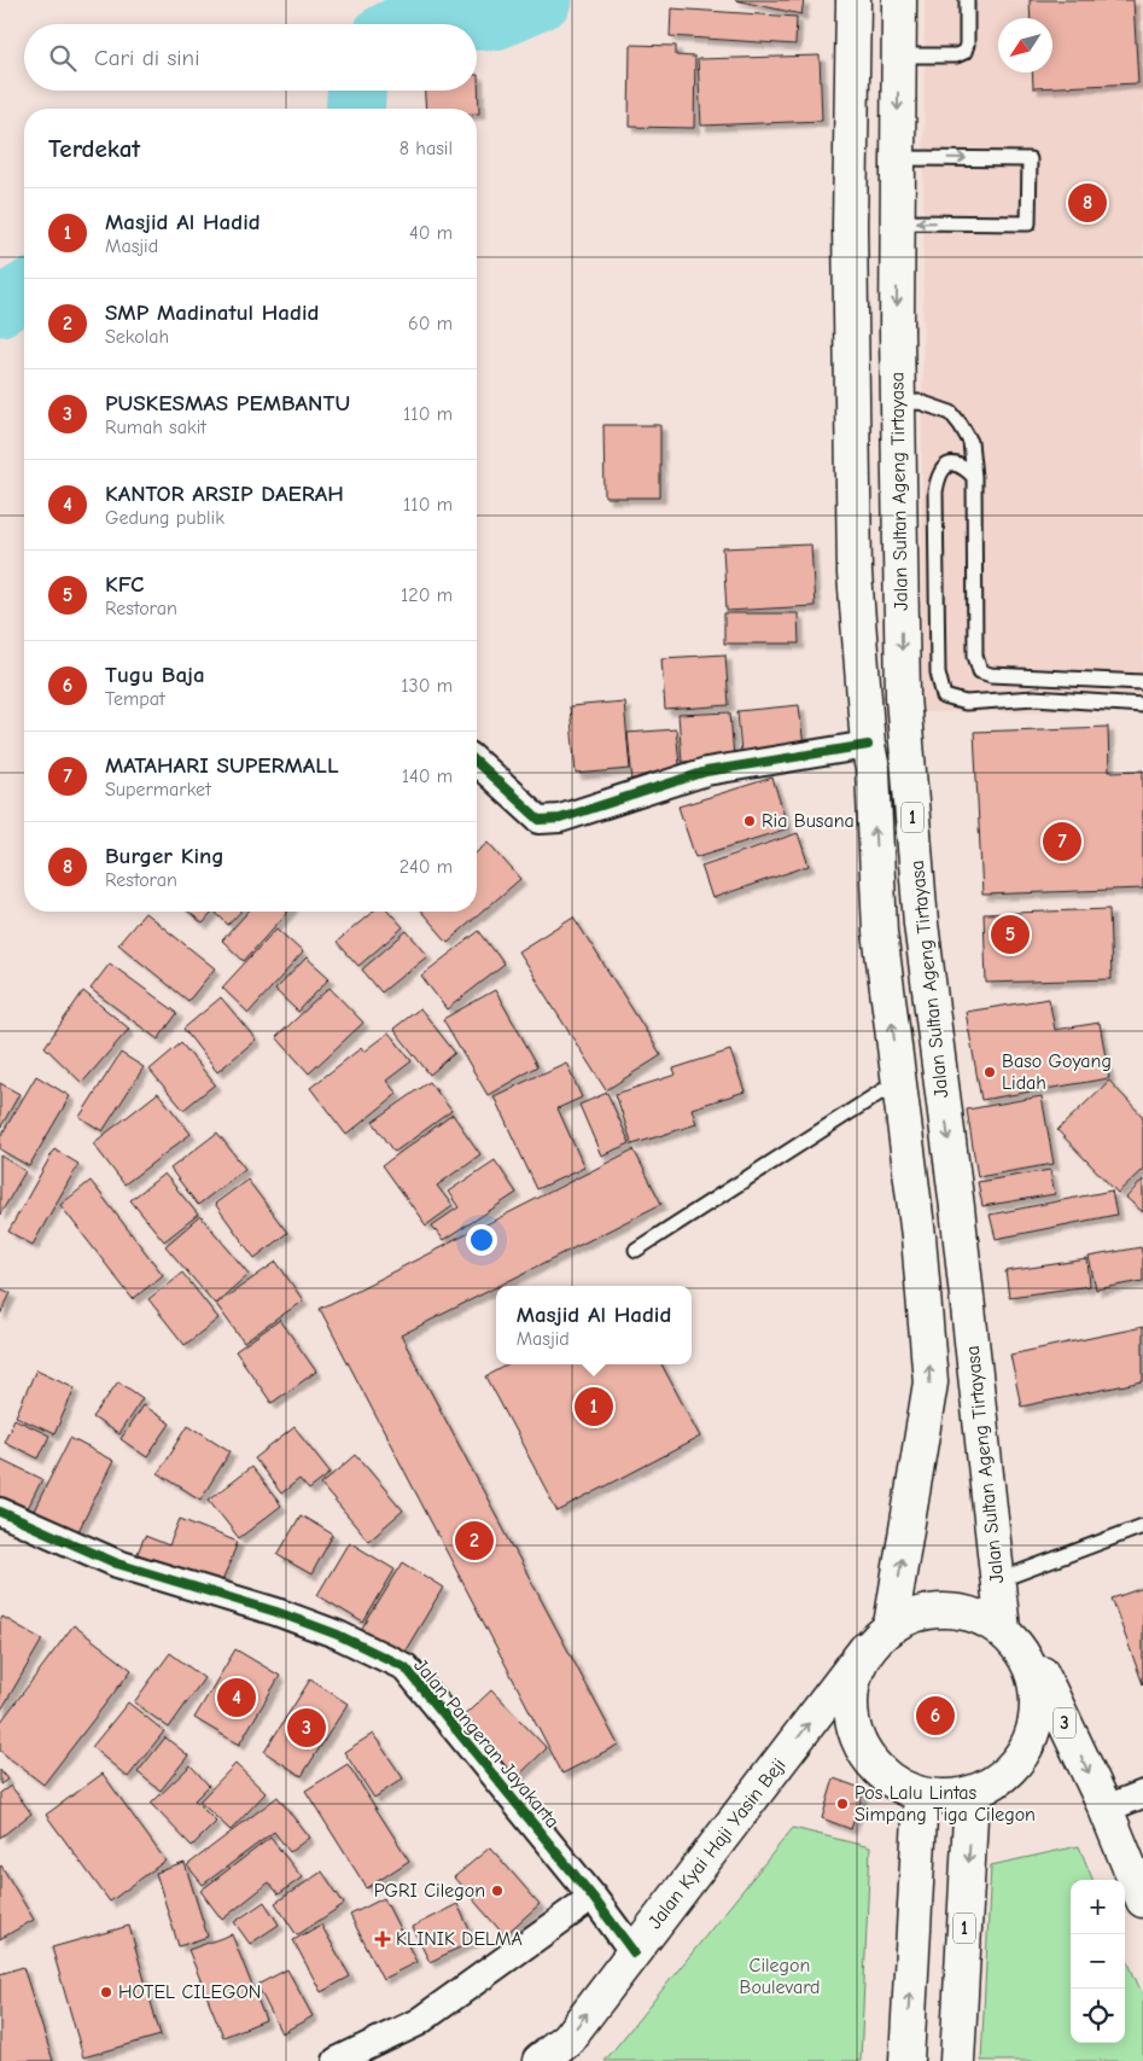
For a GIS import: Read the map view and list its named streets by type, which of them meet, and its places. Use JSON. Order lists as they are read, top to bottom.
{
  "streets": {
    "main road": [
      "Jalan Sultan Ageng Tirtayasa",
      "1",
      "3",
      "Jalan Kyai Haji Yasin Beji"
    ],
    "street": ["Jalan Pangeran Jayakarta"]
  },
  "crossings": [
    ["Jalan Sultan Ageng Tirtayasa", "1"],
    ["Jalan Sultan Ageng Tirtayasa", "3"],
    ["Jalan Sultan Ageng Tirtayasa", "Jalan Kyai Haji Yasin Beji"],
    ["1", "3"],
    ["1", "Jalan Kyai Haji Yasin Beji"],
    ["3", "Jalan Kyai Haji Yasin Beji"],
    ["Jalan Pangeran Jayakarta", "Jalan Kyai Haji Yasin Beji"]
  ],
  "one_way": ["Jalan Kyai Haji Yasin Beji"],
  "parks": ["Cilegon Boulevard"],
  "places": {
    "other": [
      "Ria Busana",
      "Baso Goyang Lidah",
      "Pos Lalu Lintas Simpang Tiga Cilegon",
      "PGRI Cilegon",
      "HOTEL CILEGON"
    ],
    "health": ["KLINIK DELMA"]
  },
  "north": "bottom left",
  "page": {
    "search": "Cari di sini",
    "heading": ["Terdekat", "8 hasil"],
    "pins": [
      "8",
      "7",
      "5",
      "1",
      "2",
      "4",
      "6",
      "3"
    ],
    "list": [
      {
        "mark": "1",
        "name": "Masjid Al Hadid",
        "note": "Masjid",
        "value": "40 m"
      },
      {
        "mark": "2",
        "name": "SMP Madinatul Hadid",
        "note": "Sekolah",
        "value": "60 m"
      },
      {
        "mark": "3",
        "name": "PUSKESMAS PEMBANTU",
        "note": "Rumah sakit",
        "value": "110 m"
      },
      {
        "mark": "4",
        "name": "KANTOR ARSIP DAERAH",
        "note": "Gedung publik",
        "value": "110 m"
      },
      {
        "mark": "5",
        "name": "KFC",
        "note": "Restoran",
        "value": "120 m"
      },
      {
        "mark": "6",
        "name": "Tugu Baja",
        "note": "Tempat",
        "value": "130 m"
      },
      {
        "mark": "7",
        "name": "MATAHARI SUPERMALL",
        "note": "Supermarket",
        "value": "140 m"
      },
      {
        "mark": "8",
        "name": "Burger King",
        "note": "Restoran",
        "value": "240 m"
      }
    ],
    "popup": ["Masjid Al Hadid", "Masjid"],
    "map_buttons": ["+", "−"]
  }
}
